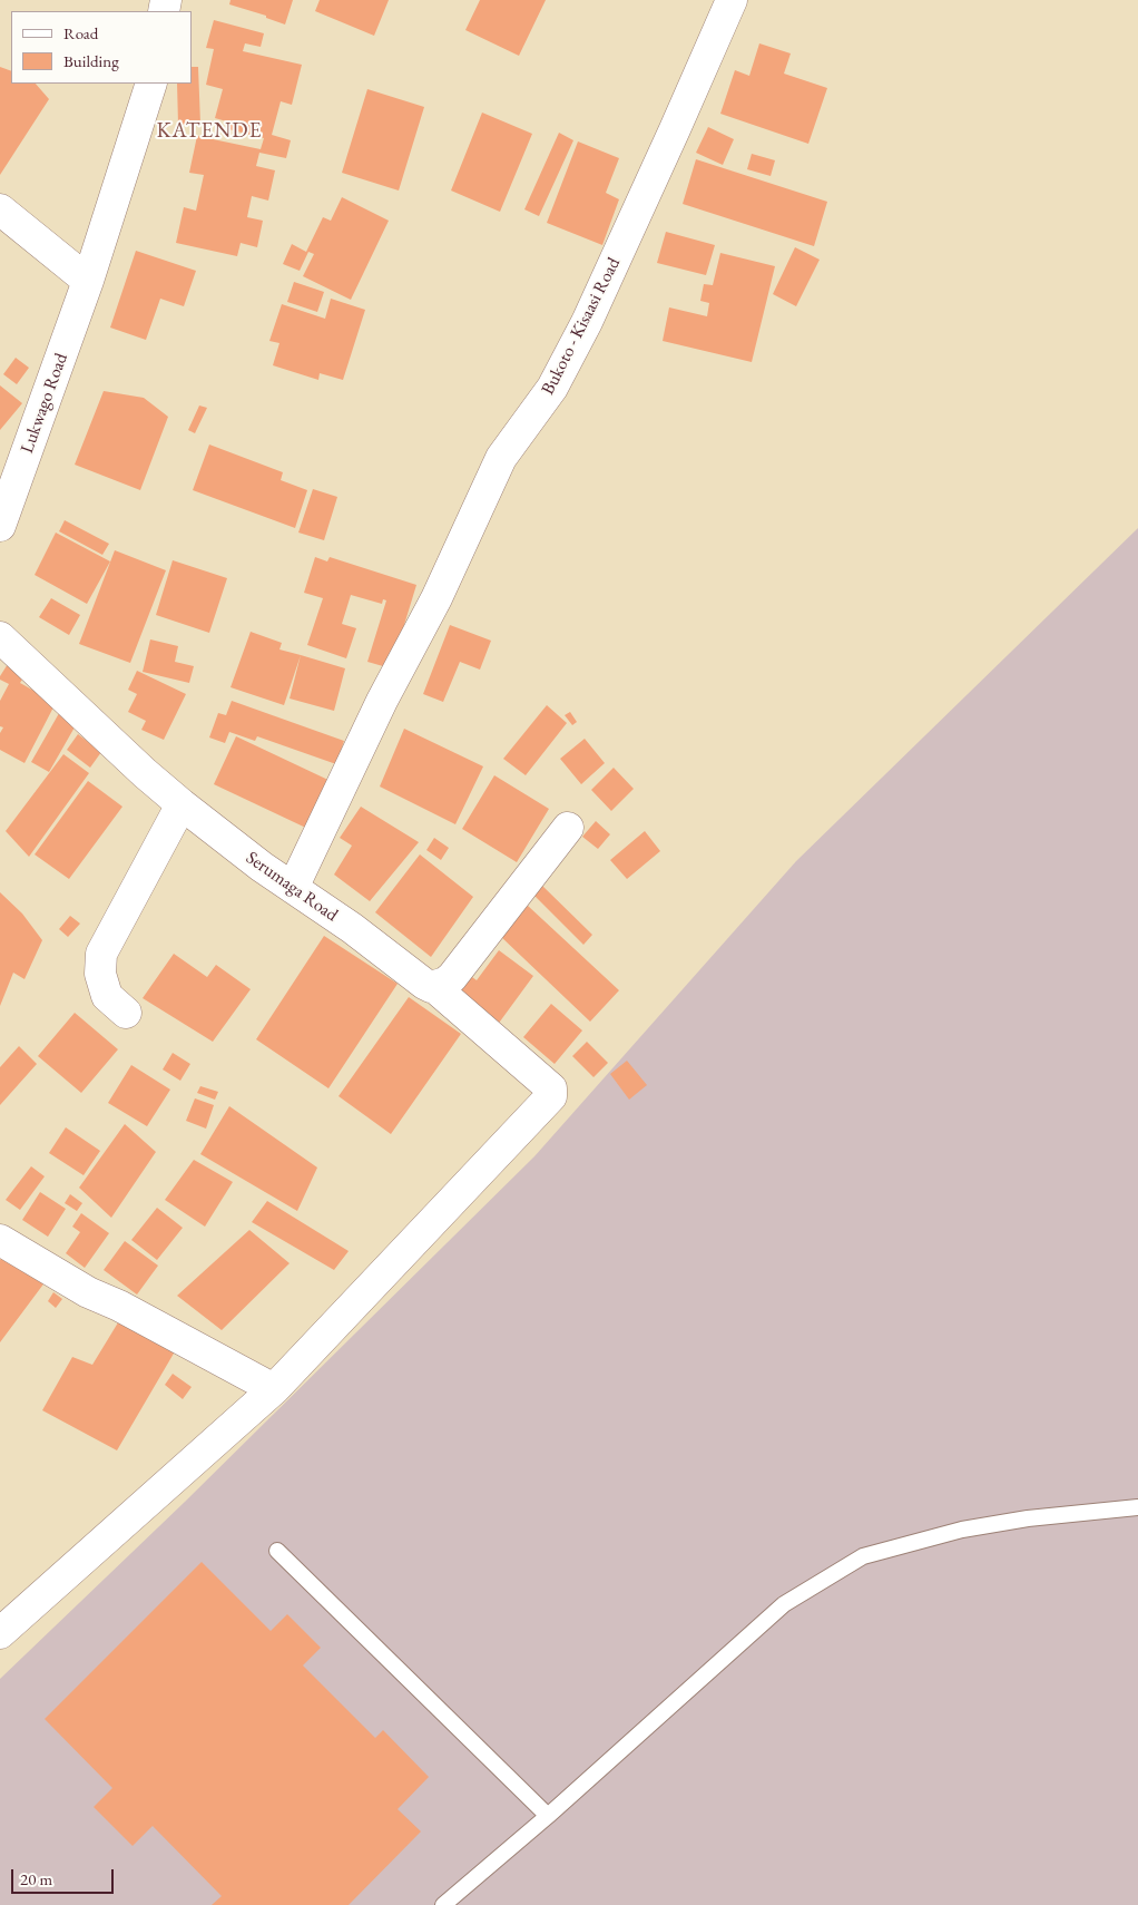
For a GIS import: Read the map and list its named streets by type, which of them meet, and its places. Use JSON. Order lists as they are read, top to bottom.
{
  "streets": {
    "street": ["Bukoto - Kisaasi Road", "Lukwago Road", "Serumaga Road"]
  },
  "crossings": [
    ["Bukoto - Kisaasi Road", "Serumaga Road"]
  ],
  "districts": ["KATENDE"],
  "legend": ["Road", "Building"],
  "scale_bar": "20 m"
}
